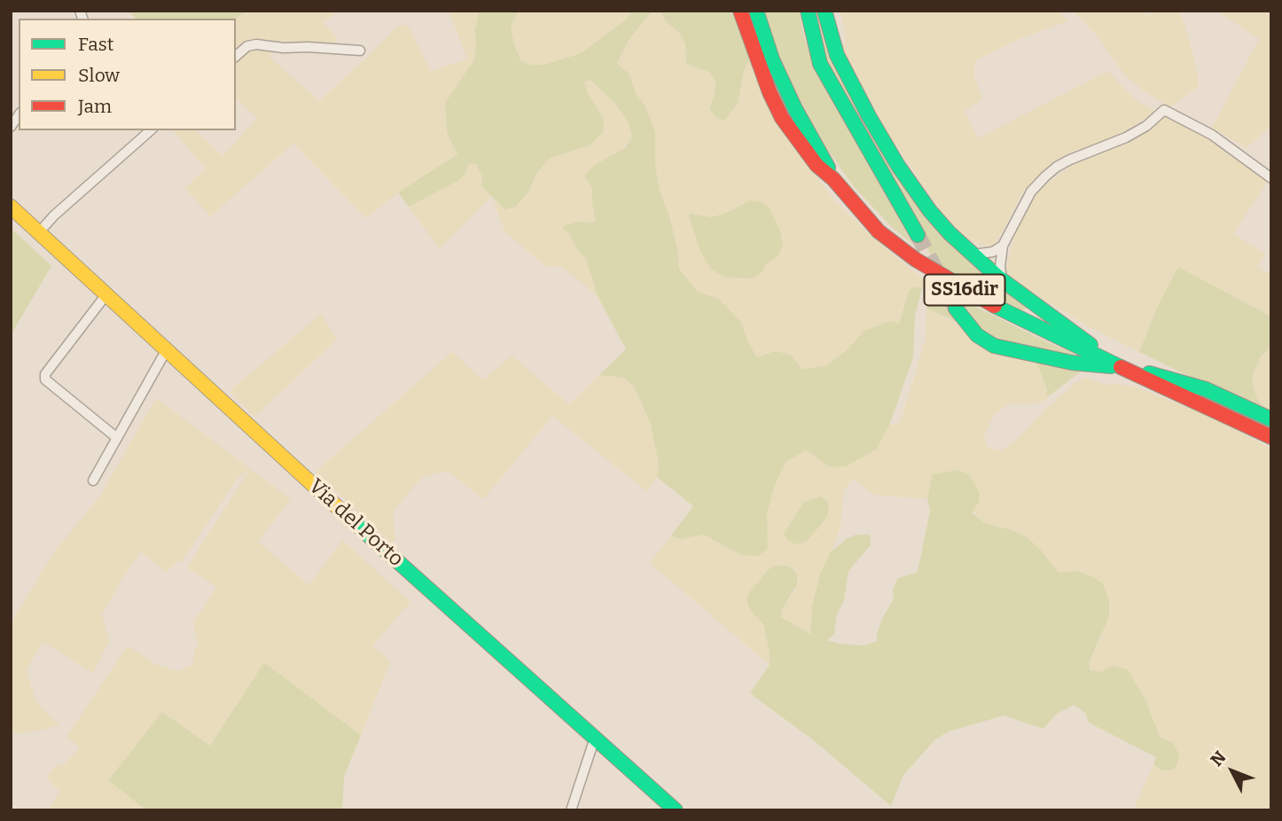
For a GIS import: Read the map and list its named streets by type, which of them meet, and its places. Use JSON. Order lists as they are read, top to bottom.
{
  "streets": {
    "main road": ["SS16dir", "Via del Porto"]
  },
  "legend": ["Fast", "Slow", "Jam"],
  "north": "top left"
}
